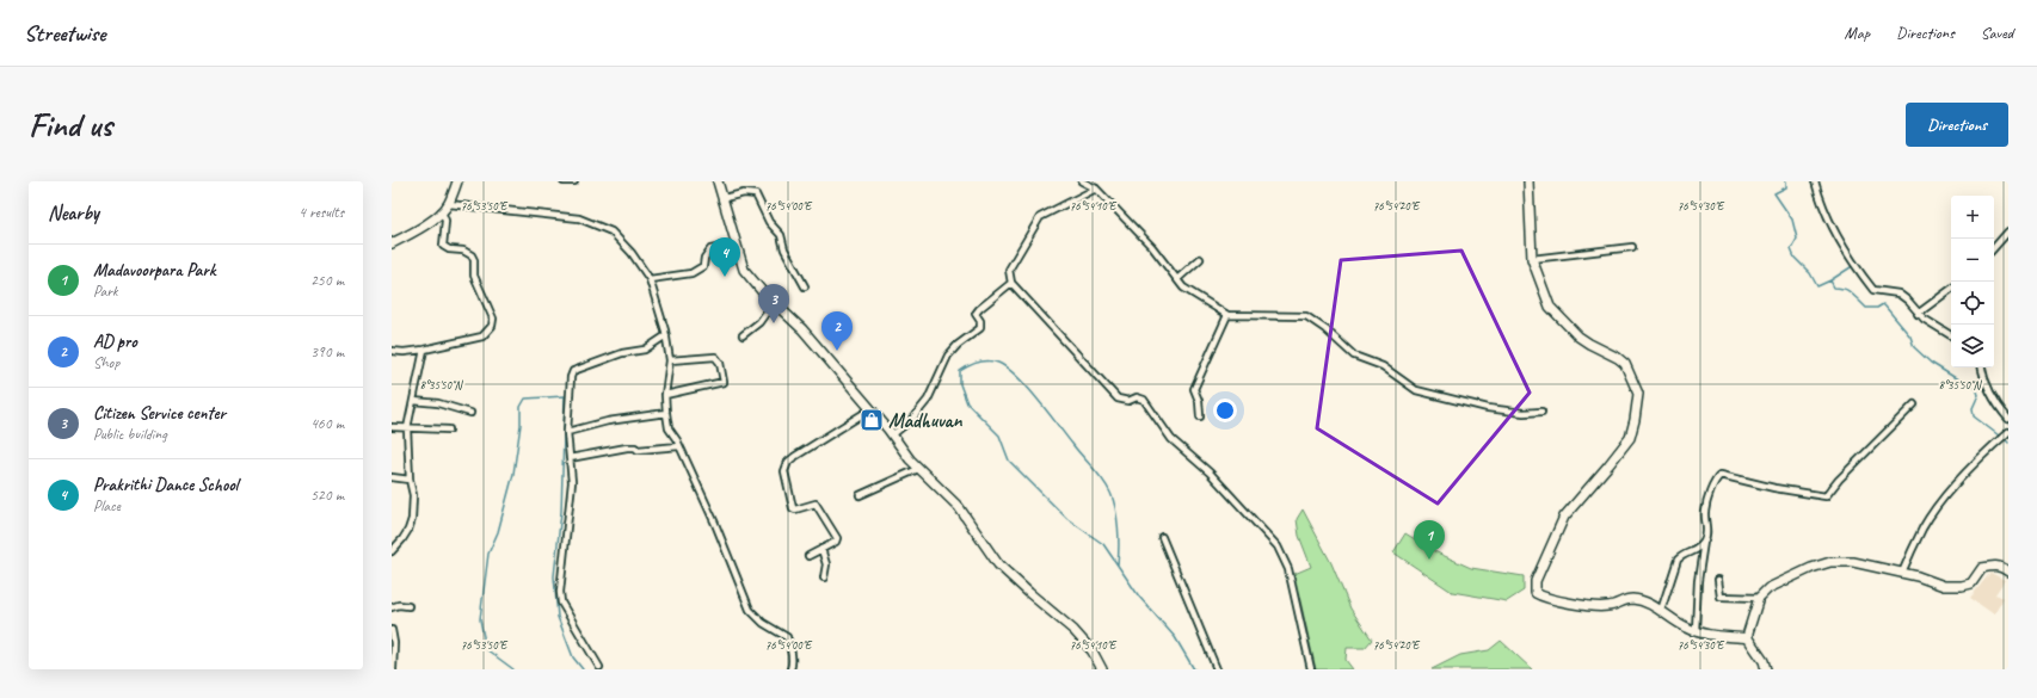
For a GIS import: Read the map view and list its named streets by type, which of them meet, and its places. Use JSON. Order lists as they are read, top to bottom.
{
  "places": {
    "shop": ["Madhuvan"]
  },
  "page": {
    "header": "Streetwise",
    "nav": ["Map", "Directions", "Saved"],
    "buttons": "Directions",
    "title": "Find us",
    "heading": ["Nearby", "4 results"],
    "map_buttons": ["+", "−"],
    "pins": [
      "4",
      "3",
      "2",
      "1"
    ],
    "list": [
      {
        "mark": "1",
        "name": "Madavoorpara Park",
        "note": "Park",
        "value": "250 m"
      },
      {
        "mark": "2",
        "name": "AD pro",
        "note": "Shop",
        "value": "390 m"
      },
      {
        "mark": "3",
        "name": "Citizen Service center",
        "note": "Public building",
        "value": "460 m"
      },
      {
        "mark": "4",
        "name": "Prakrithi Dance School",
        "note": "Place",
        "value": "520 m"
      }
    ]
  },
  "coordinates": [
    "76°53'50\"E",
    "76°54'00\"E",
    "76°54'10\"E",
    "76°54'20\"E",
    "76°54'30\"E",
    "8°35'50\"N"
  ]
}
